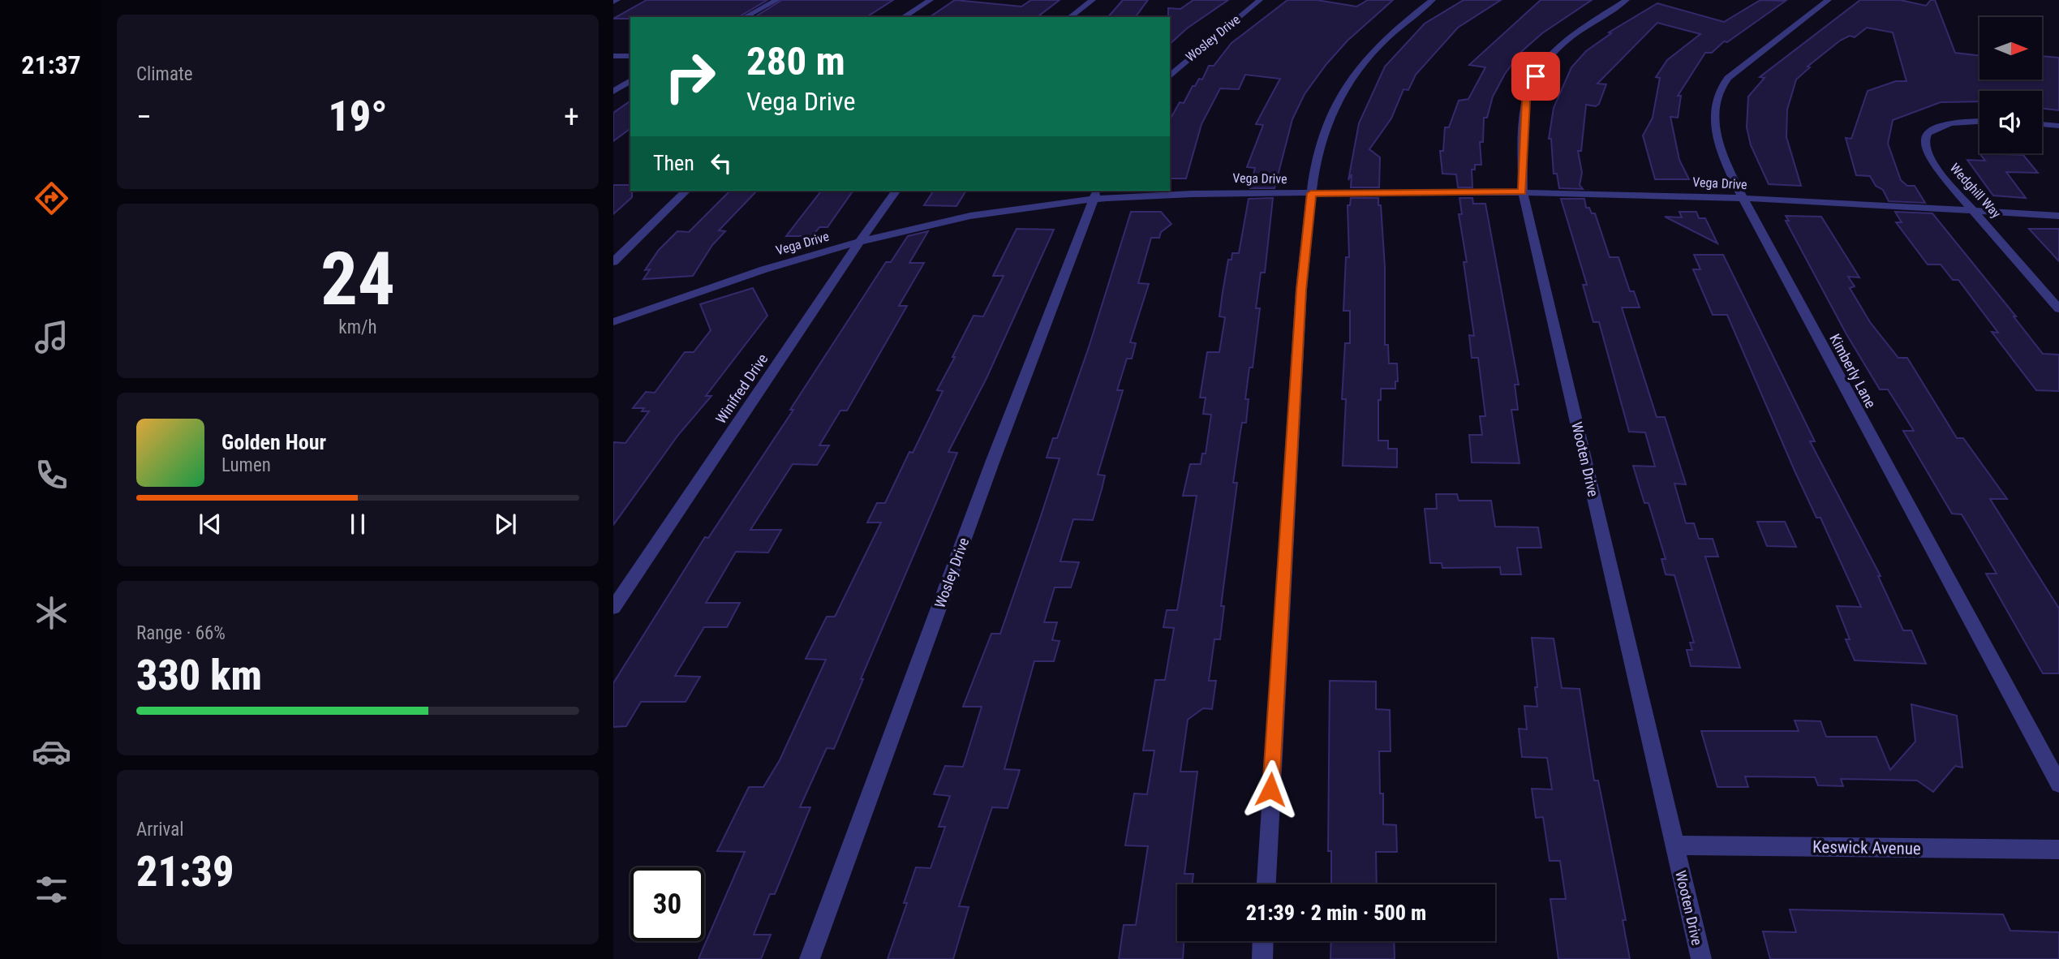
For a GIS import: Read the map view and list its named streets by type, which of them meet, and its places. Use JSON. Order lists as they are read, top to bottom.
{
  "streets": {
    "street": [
      "Wosley Drive",
      "Vega Drive",
      "Wedghill Way",
      "Kimberly Lane",
      "Winifred Drive",
      "Wooten Drive",
      "Keswick Avenue"
    ]
  },
  "crossings": [
    ["Wosley Drive", "Vega Drive"],
    ["Vega Drive", "Wedghill Way"],
    ["Vega Drive", "Kimberly Lane"],
    ["Vega Drive", "Winifred Drive"],
    ["Vega Drive", "Wooten Drive"],
    ["Wooten Drive", "Keswick Avenue"]
  ],
  "north": "right",
  "page": {
    "tabs": "21:37",
    "tile": [
      "Climate",
      ["24", "km/h"],
      ["Range · 66%", "330 km"],
      ["Arrival", "21:39"]
    ],
    "turn": ["280 m", "Vega Drive"],
    "heat": ["−", "19°", "+"],
    "then": "Then",
    "song": ["Golden Hour", "Lumen"],
    "limit": "30",
    "trip": "21:39 · 2 min · 500 m"
  }
}
